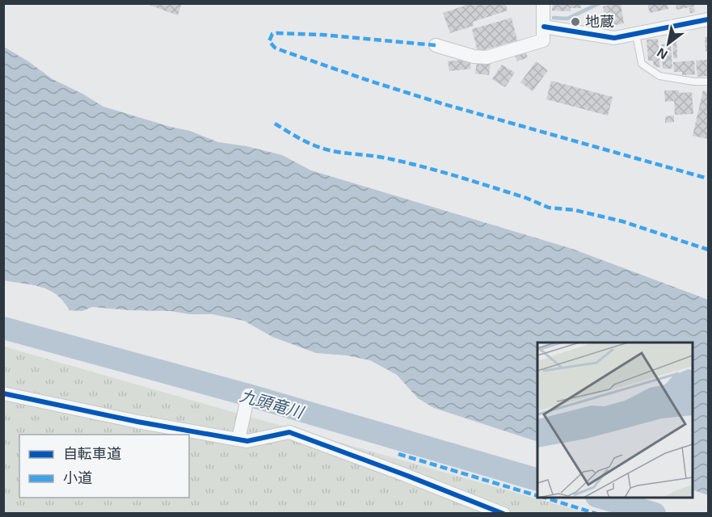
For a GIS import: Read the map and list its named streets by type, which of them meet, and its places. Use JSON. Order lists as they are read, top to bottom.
{
  "water": ["九頭竜川"],
  "places": ["地蔵"],
  "legend": ["自転車道", "小道"],
  "north": "bottom left"
}
